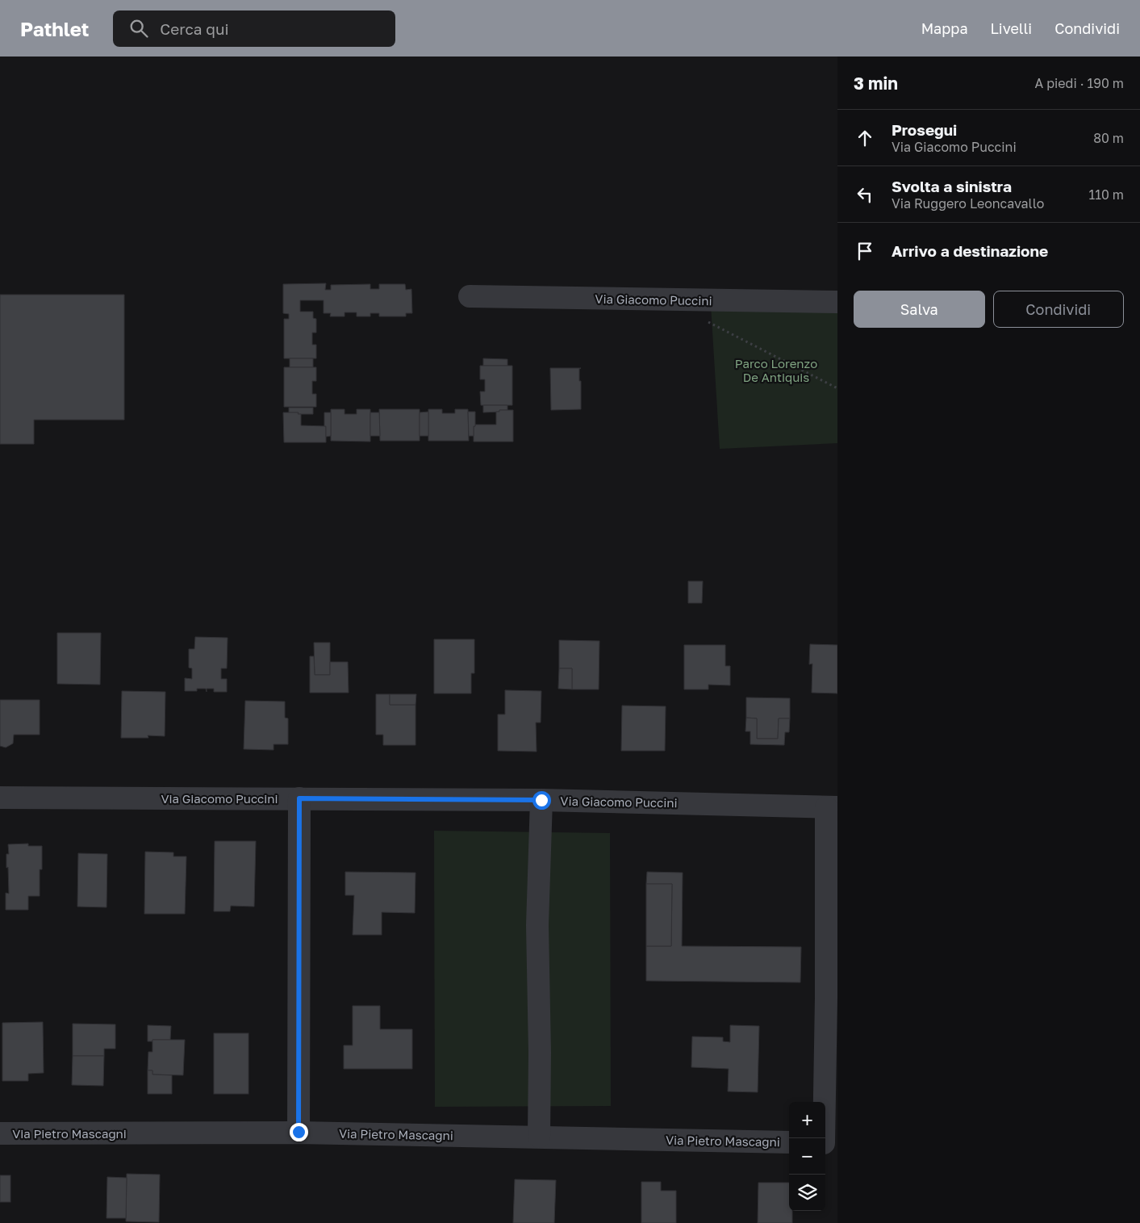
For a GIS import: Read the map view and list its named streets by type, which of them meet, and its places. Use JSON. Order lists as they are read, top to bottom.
{
  "streets": {
    "street": ["Via Giacomo Puccini", "Via Pietro Mascagni"]
  },
  "parks": ["Parco Lorenzo De Antiquis"],
  "page": {
    "header": "Pathlet",
    "search": "Cerca qui",
    "nav": ["Mappa", "Livelli", "Condividi"],
    "heading": ["3 min", "A piedi · 190 m"],
    "list": [
      ["Prosegui", "Via Giacomo Puccini", "80 m"],
      ["Svolta a sinistra", "Via Ruggero Leoncavallo", "110 m"],
      "Arrivo a destinazione"
    ],
    "buttons": ["Salva", "Condividi"],
    "map_buttons": ["+", "−"]
  }
}
